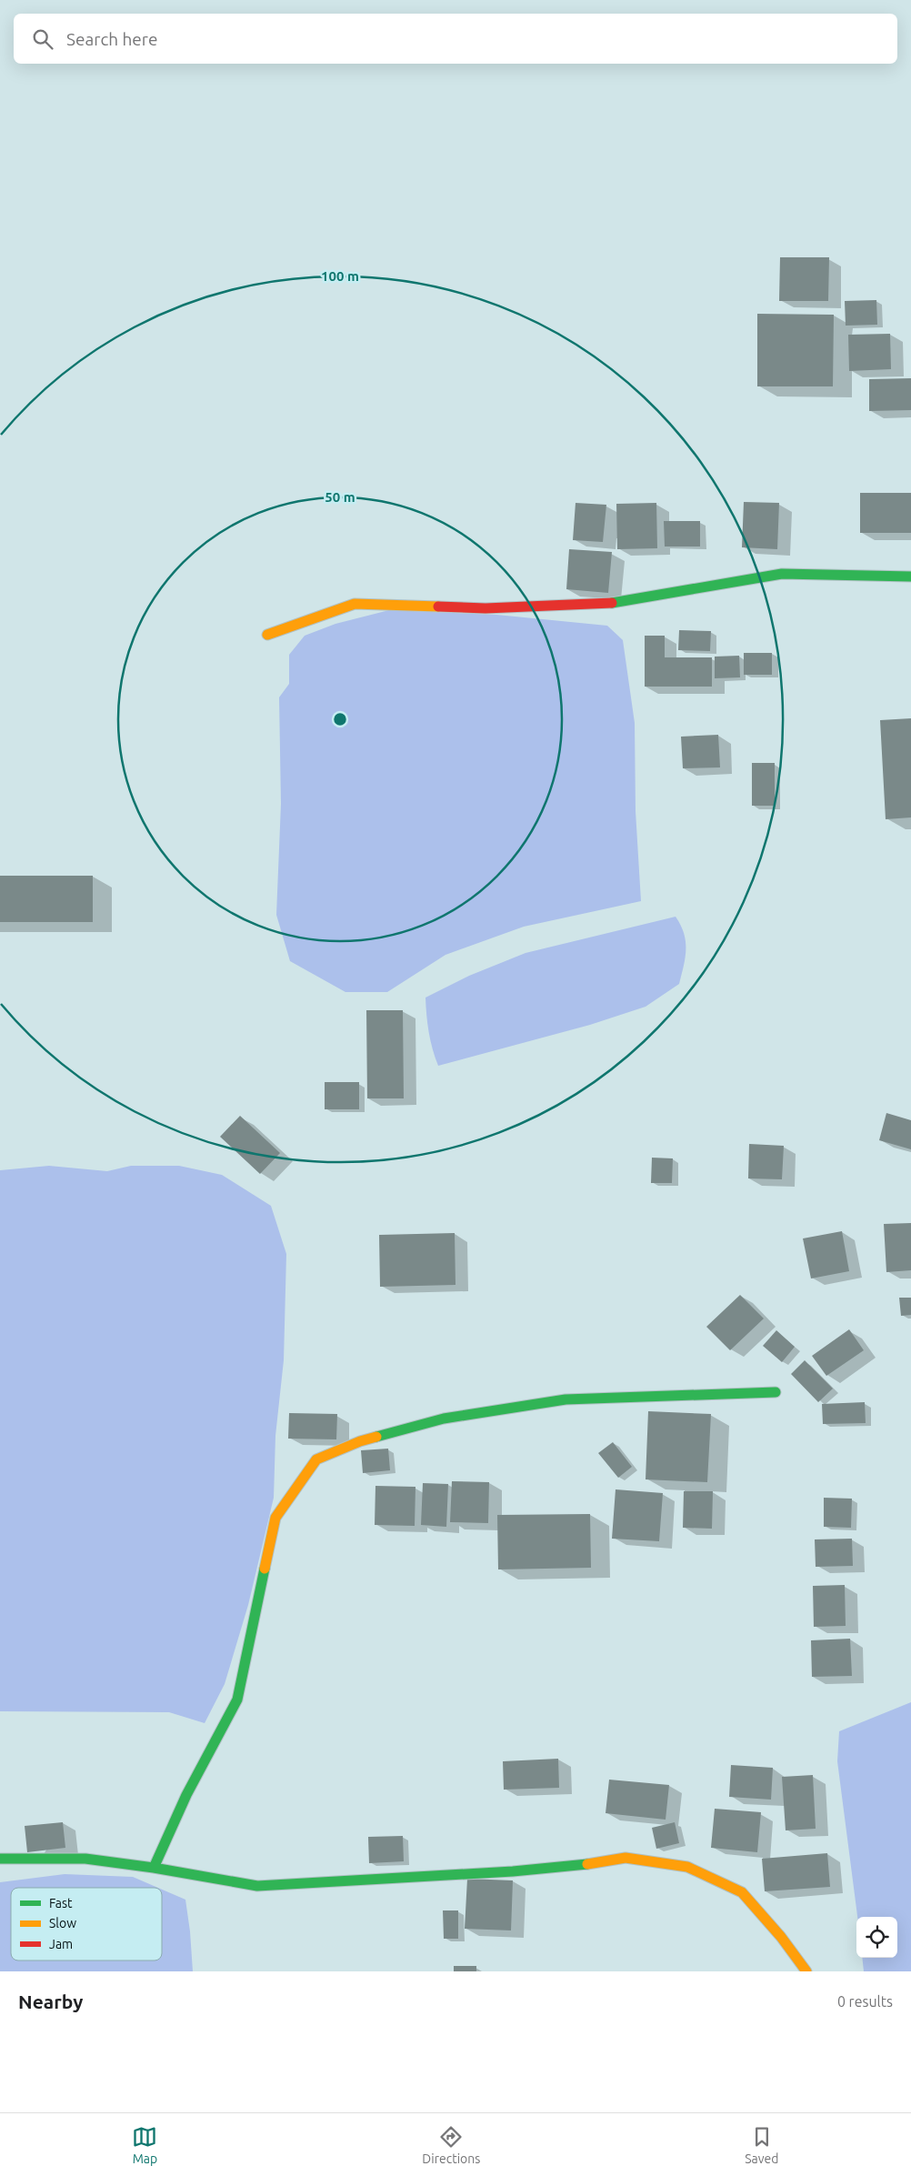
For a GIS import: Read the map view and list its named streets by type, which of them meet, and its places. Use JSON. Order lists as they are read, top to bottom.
{
  "legend": ["Fast", "Slow", "Jam"],
  "page": {
    "search": "Search here",
    "heading": ["Nearby", "0 results"],
    "nav": ["Map", "Directions", "Saved"]
  },
  "rings": ["100 m", "50 m"]
}
